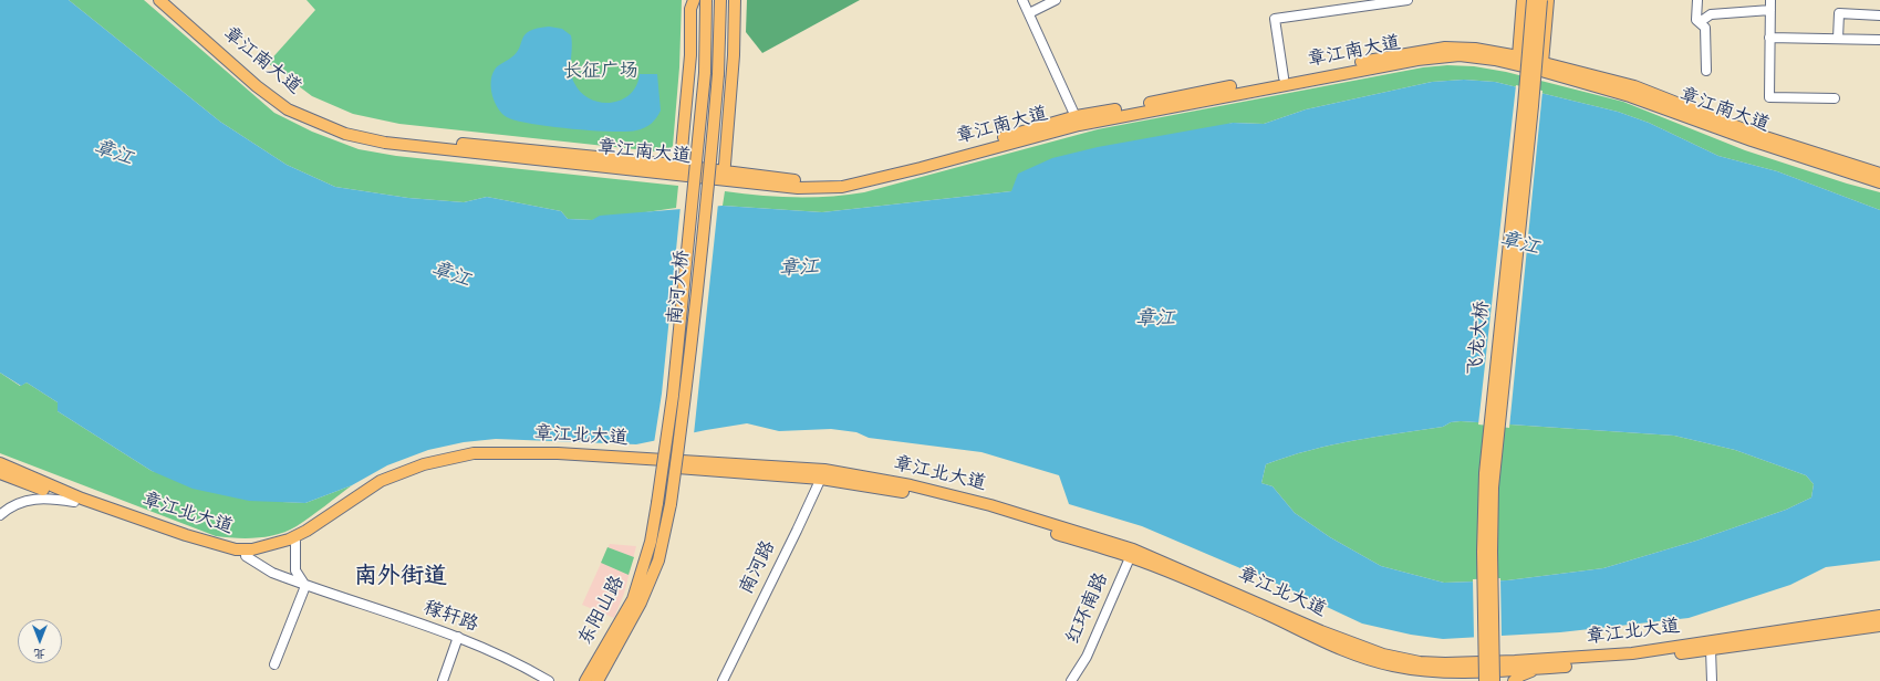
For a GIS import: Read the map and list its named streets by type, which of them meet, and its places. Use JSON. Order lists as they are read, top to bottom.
{
  "streets": {
    "main road": [
      "章江南大道",
      "南河大桥",
      "飞龙大桥",
      "章江北大道",
      "东阳山路"
    ],
    "street": ["南河路", "红环南路", "稼轩路"]
  },
  "crossings": [
    ["南河大桥", "东阳山路"],
    ["章江北大道", "南河路"],
    ["章江北大道", "红环南路"],
    ["章江北大道", "稼轩路"]
  ],
  "districts": ["南外街道"],
  "water": ["章江"],
  "parks": ["长征广场"],
  "north": "bottom"
}
